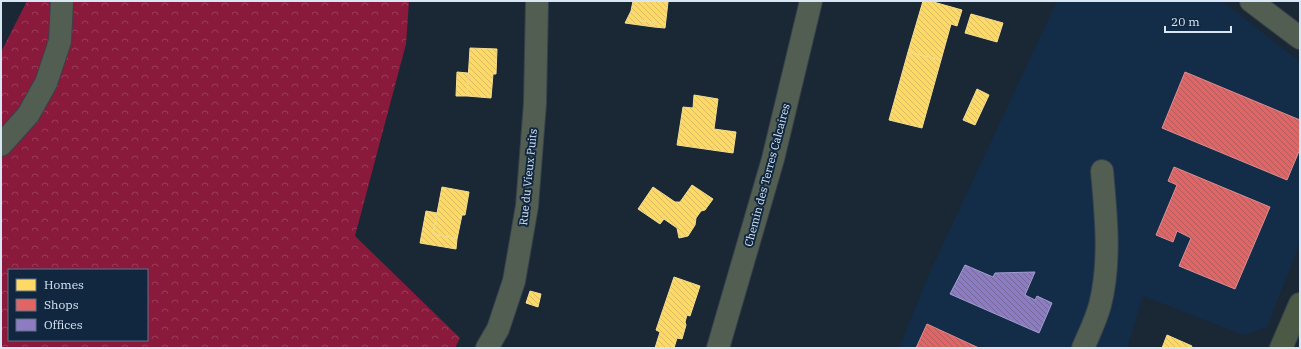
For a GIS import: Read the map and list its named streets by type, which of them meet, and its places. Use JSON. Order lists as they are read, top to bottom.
{
  "streets": {
    "street": ["Chemin des Terres Calcaires", "Rue du Vieux Puits"]
  },
  "legend": ["Homes", "Shops", "Offices"],
  "scale_bar": "20 m"
}
